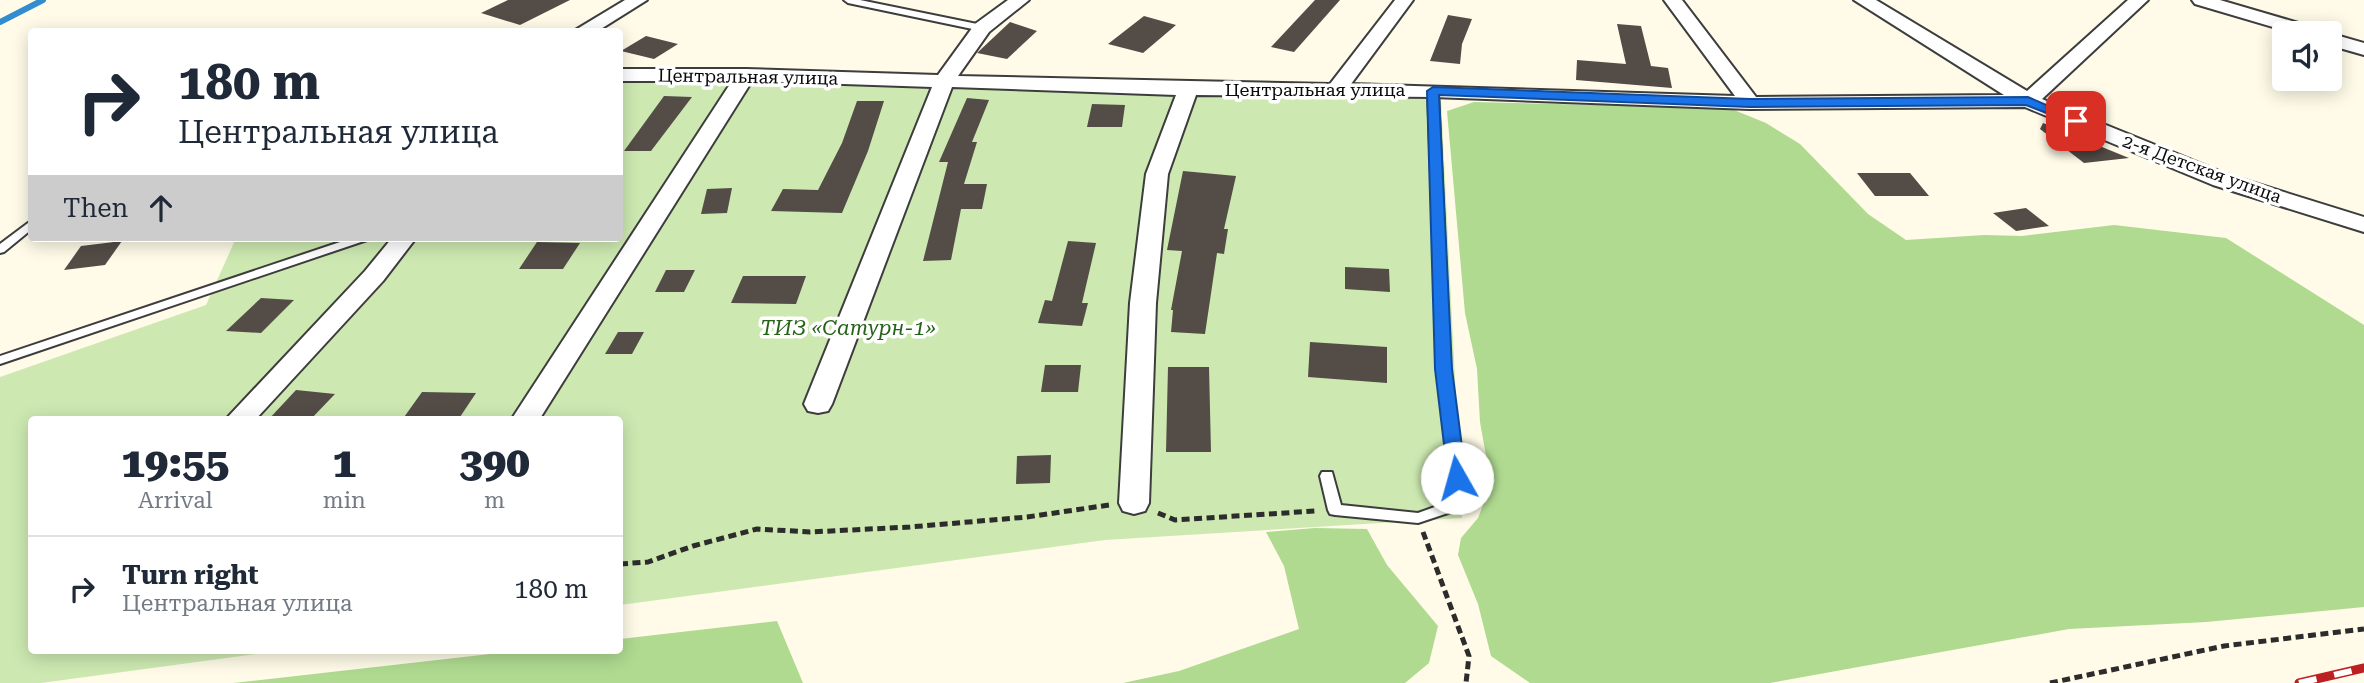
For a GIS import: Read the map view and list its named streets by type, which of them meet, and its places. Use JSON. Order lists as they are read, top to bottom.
{
  "streets": {
    "street": ["Центральная улица", "2-я Детская улица"]
  },
  "crossings": [
    ["Центральная улица", "2-я Детская улица"]
  ],
  "parks": ["ТИЗ «Сатурн-1»"],
  "page": {
    "turn": ["180 m", "Центральная улица"],
    "then": "Then",
    "eta": [
      "19:55",
      "Arrival",
      "1",
      "min",
      "390",
      "m"
    ],
    "list": [
      {
        "name": "Turn right",
        "note": "Центральная улица",
        "value": "180 m"
      }
    ]
  }
}
